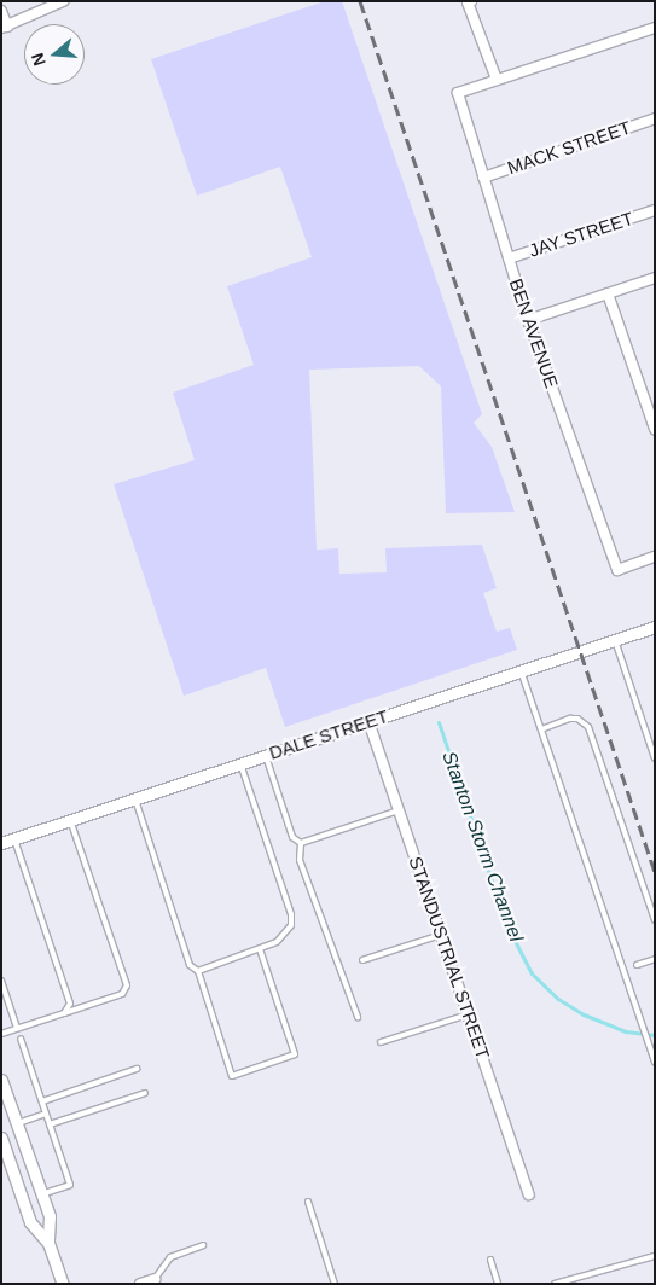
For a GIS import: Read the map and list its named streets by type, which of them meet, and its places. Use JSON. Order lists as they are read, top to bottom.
{
  "streets": {
    "street": [
      "MACK STREET",
      "JAY STREET",
      "BEN AVENUE",
      "DALE STREET",
      "STANDUSTRIAL STREET"
    ]
  },
  "crossings": [
    ["MACK STREET", "BEN AVENUE"],
    ["JAY STREET", "BEN AVENUE"],
    ["DALE STREET", "STANDUSTRIAL STREET"]
  ],
  "water": ["Stanton Storm Channel"],
  "north": "left"
}
